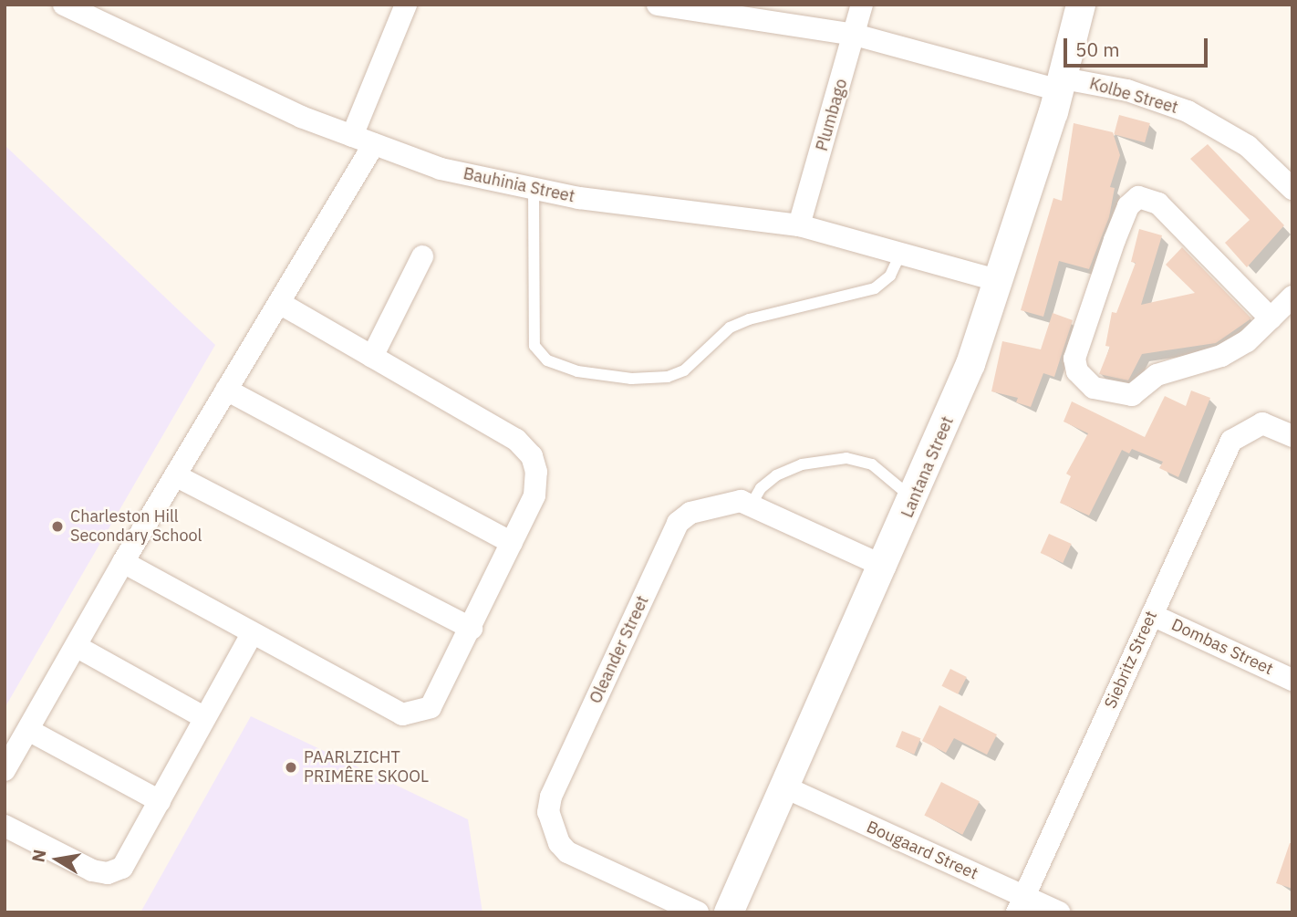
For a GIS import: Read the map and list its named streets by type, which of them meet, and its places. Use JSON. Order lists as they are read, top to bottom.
{
  "streets": {
    "street": [
      "Kolbe Street",
      "Plumbago",
      "Bauhinia Street",
      "Lantana Street",
      "Dombas Street",
      "Oleander Street",
      "Siebritz Street",
      "Bougaard Street"
    ]
  },
  "crossings": [
    ["Kolbe Street", "Plumbago"],
    ["Kolbe Street", "Lantana Street"],
    ["Plumbago", "Bauhinia Street"],
    ["Bauhinia Street", "Lantana Street"],
    ["Lantana Street", "Oleander Street"],
    ["Lantana Street", "Bougaard Street"],
    ["Dombas Street", "Siebritz Street"],
    ["Siebritz Street", "Bougaard Street"]
  ],
  "places": ["Charleston Hill Secondary School", "PAARLZICHT PRIMÊRE SKOOL"],
  "scale_bar": "50 m",
  "north": "left"
}
